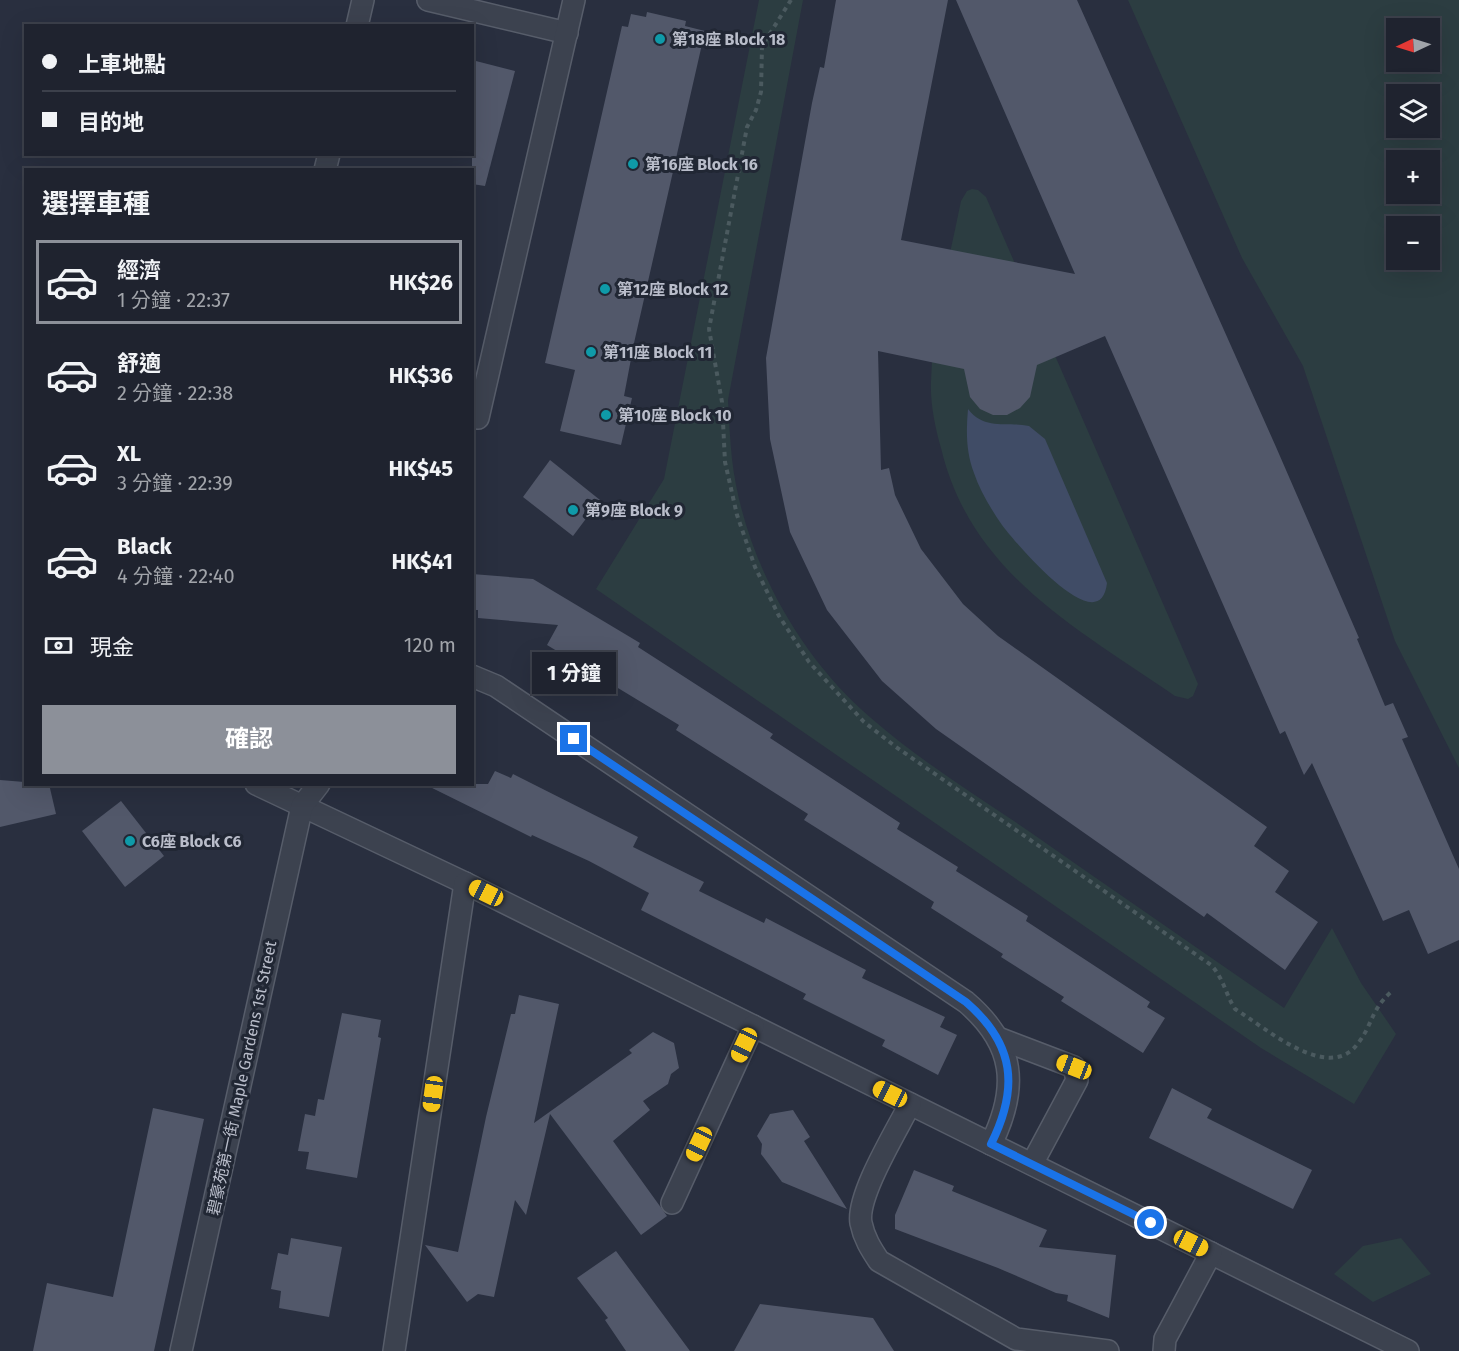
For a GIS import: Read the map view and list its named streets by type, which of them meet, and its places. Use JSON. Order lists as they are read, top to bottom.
{
  "streets": {
    "lane": ["碧豪苑第一街 Maple Gardens 1st Street"]
  },
  "places": [
    "第18座 Block 18",
    "第16座 Block 16",
    "第12座 Block 12",
    "第11座 Block 11",
    "第10座 Block 10",
    "第9座 Block 9",
    "C6座 Block C6"
  ],
  "north": "left",
  "page": {
    "map_buttons": ["+", "−"],
    "banner": ["上車地點", "目的地"],
    "heading": "選擇車種",
    "list": [
      {
        "name": "經濟",
        "note": "1 分鐘 · 22:37",
        "value": "HK$26"
      },
      {
        "name": "舒適",
        "note": "2 分鐘 · 22:38",
        "value": "HK$36"
      },
      {
        "name": "XL",
        "note": "3 分鐘 · 22:39",
        "value": "HK$45"
      },
      {
        "name": "Black",
        "note": "4 分鐘 · 22:40",
        "value": "HK$41"
      }
    ],
    "pay": ["現金", "120 m"],
    "bubble": "1 分鐘",
    "buttons": "確認"
  }
}
